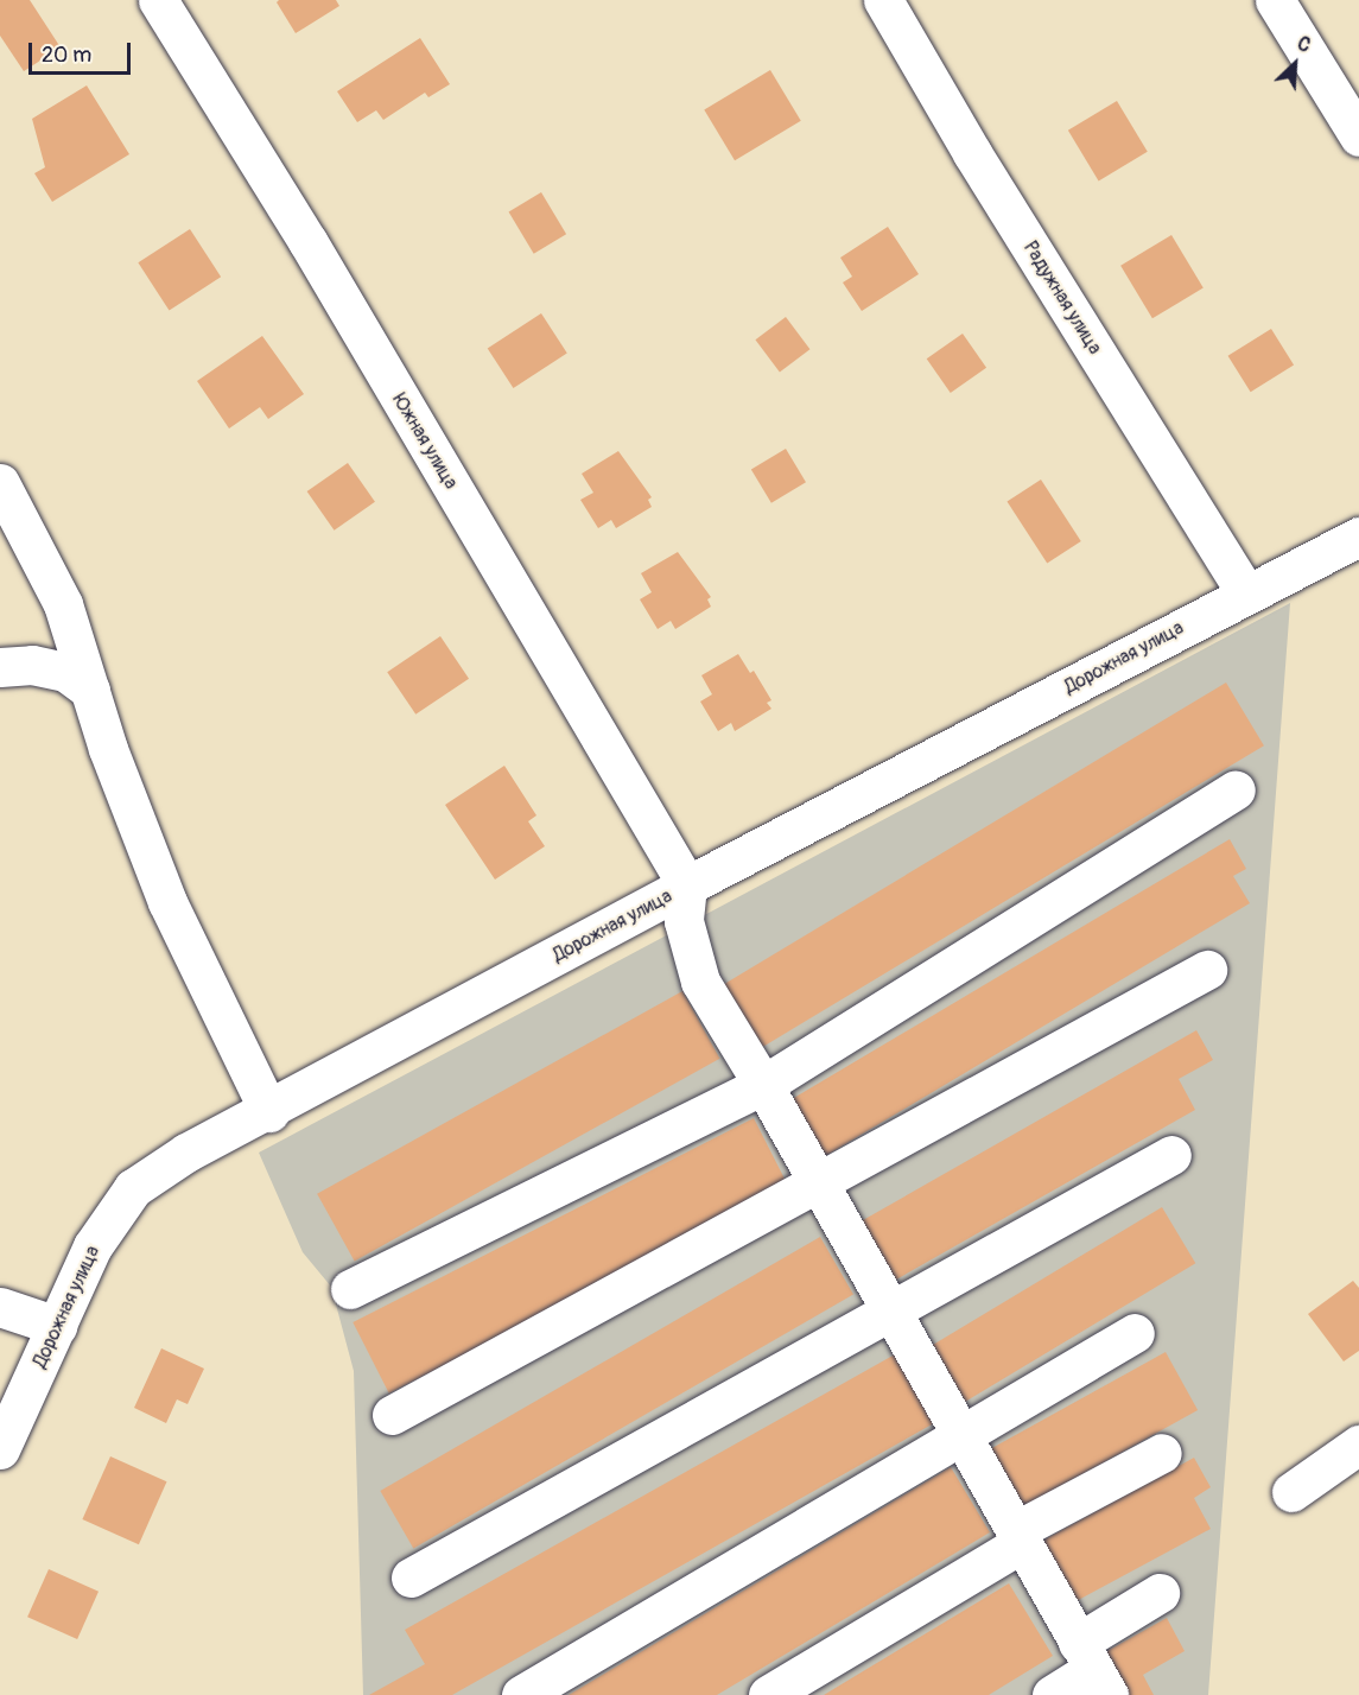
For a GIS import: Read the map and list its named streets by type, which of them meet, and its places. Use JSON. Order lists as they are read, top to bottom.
{
  "streets": {
    "street": ["Радужная улица", "Южная улица", "Дорожная улица"]
  },
  "crossings": [
    ["Радужная улица", "Дорожная улица"],
    ["Южная улица", "Дорожная улица"]
  ],
  "scale_bar": "20 m",
  "north": "top right"
}
